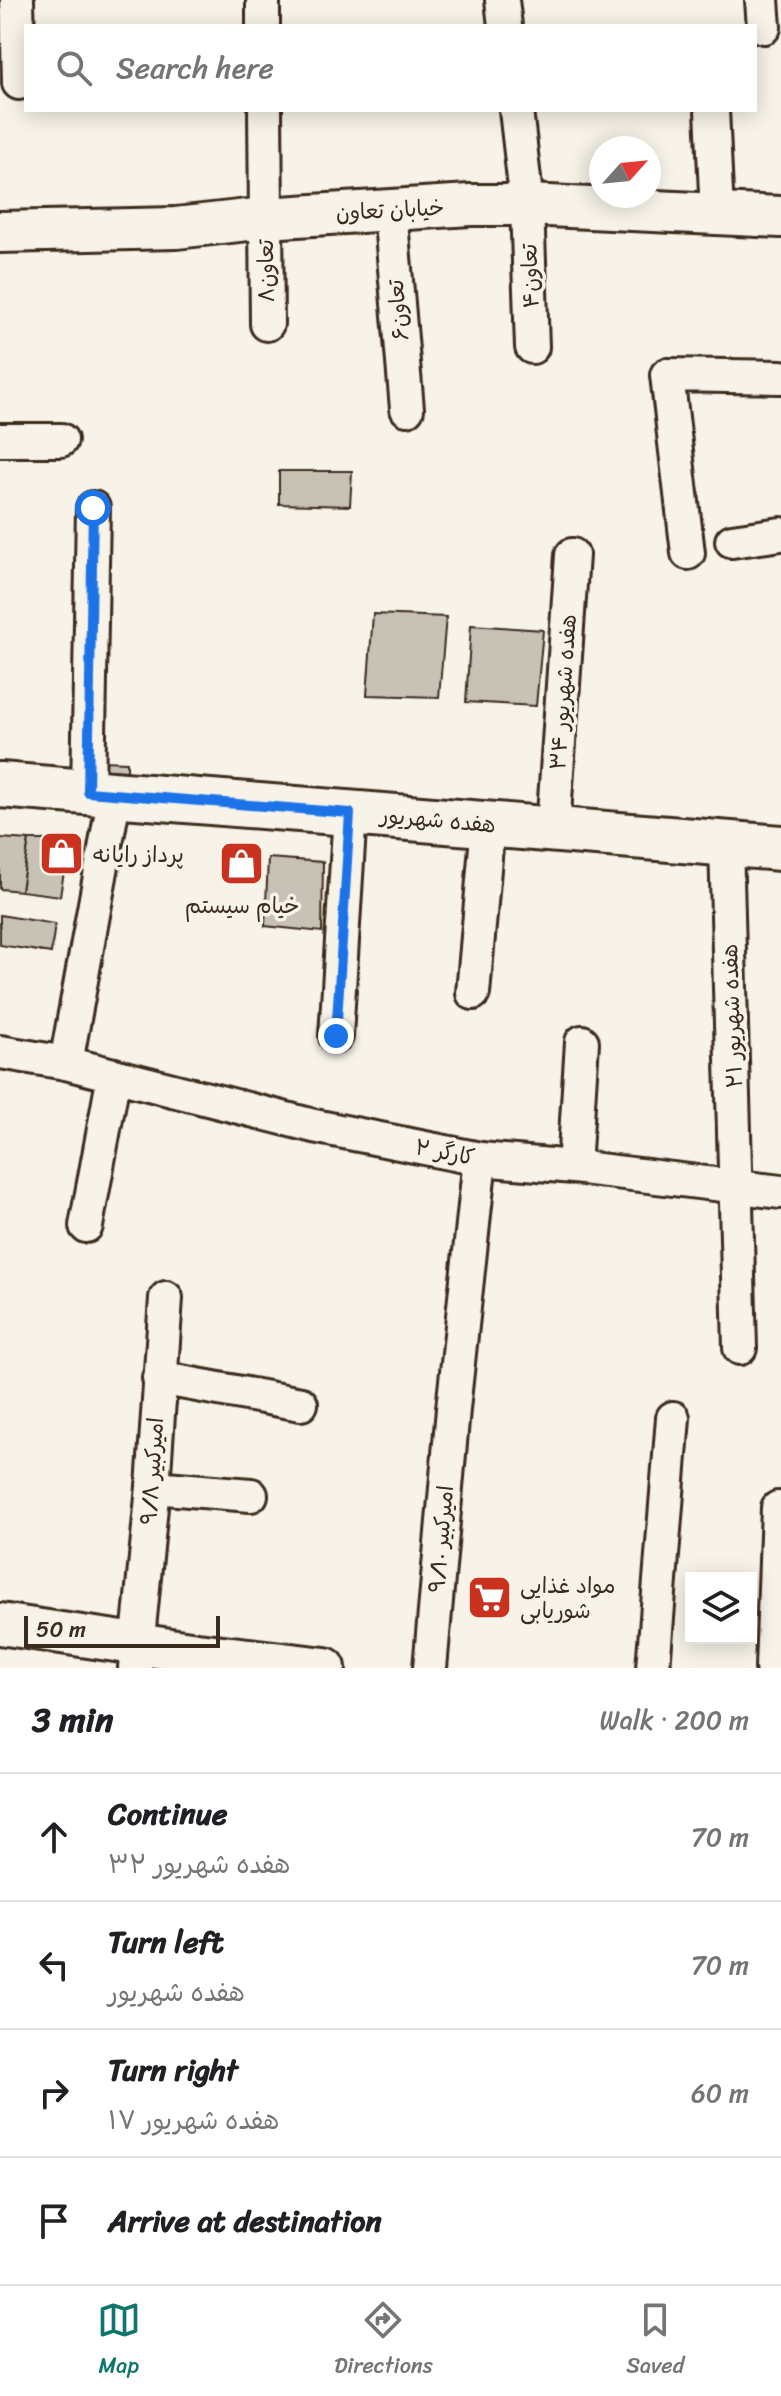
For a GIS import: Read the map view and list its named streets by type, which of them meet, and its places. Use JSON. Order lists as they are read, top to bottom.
{
  "streets": {
    "main road": ["هفده شهریور"],
    "street": [
      "خیابان تعاون",
      "تعاون۸",
      "تعاون۴",
      "تعاون۶",
      "هفده شهریور ۳۴",
      "هفده شهریور ۲۱",
      "کارگر ۲",
      "امیرکبیر ۹/۸",
      "امیرکبیر ۹/۱۰"
    ]
  },
  "crossings": [
    ["خیابان تعاون", "تعاون۸"],
    ["خیابان تعاون", "تعاون۴"],
    ["خیابان تعاون", "تعاون۶"],
    ["هفده شهریور ۳۴", "هفده شهریور"],
    ["هفده شهریور", "هفده شهریور ۲۱"],
    ["هفده شهریور ۲۱", "کارگر ۲"],
    ["کارگر ۲", "امیرکبیر ۹/۱۰"]
  ],
  "places": {
    "shop": ["پرداز رایانه", "خیام سیستم"],
    "supermarket": ["مواد غذایی شوریابی"]
  },
  "scale_bar": "50 m",
  "north": "top right",
  "page": {
    "search": "Search here",
    "scale": "50 m",
    "heading": ["3 min", "Walk · 200 m"],
    "list": [
      ["Continue", "هفده شهریور ۳۲", "70 m"],
      ["Turn left", "هفده شهریور", "70 m"],
      ["Turn right", "هفده شهریور ۱۷", "60 m"],
      "Arrive at destination"
    ],
    "nav": ["Map", "Directions", "Saved"]
  }
}
